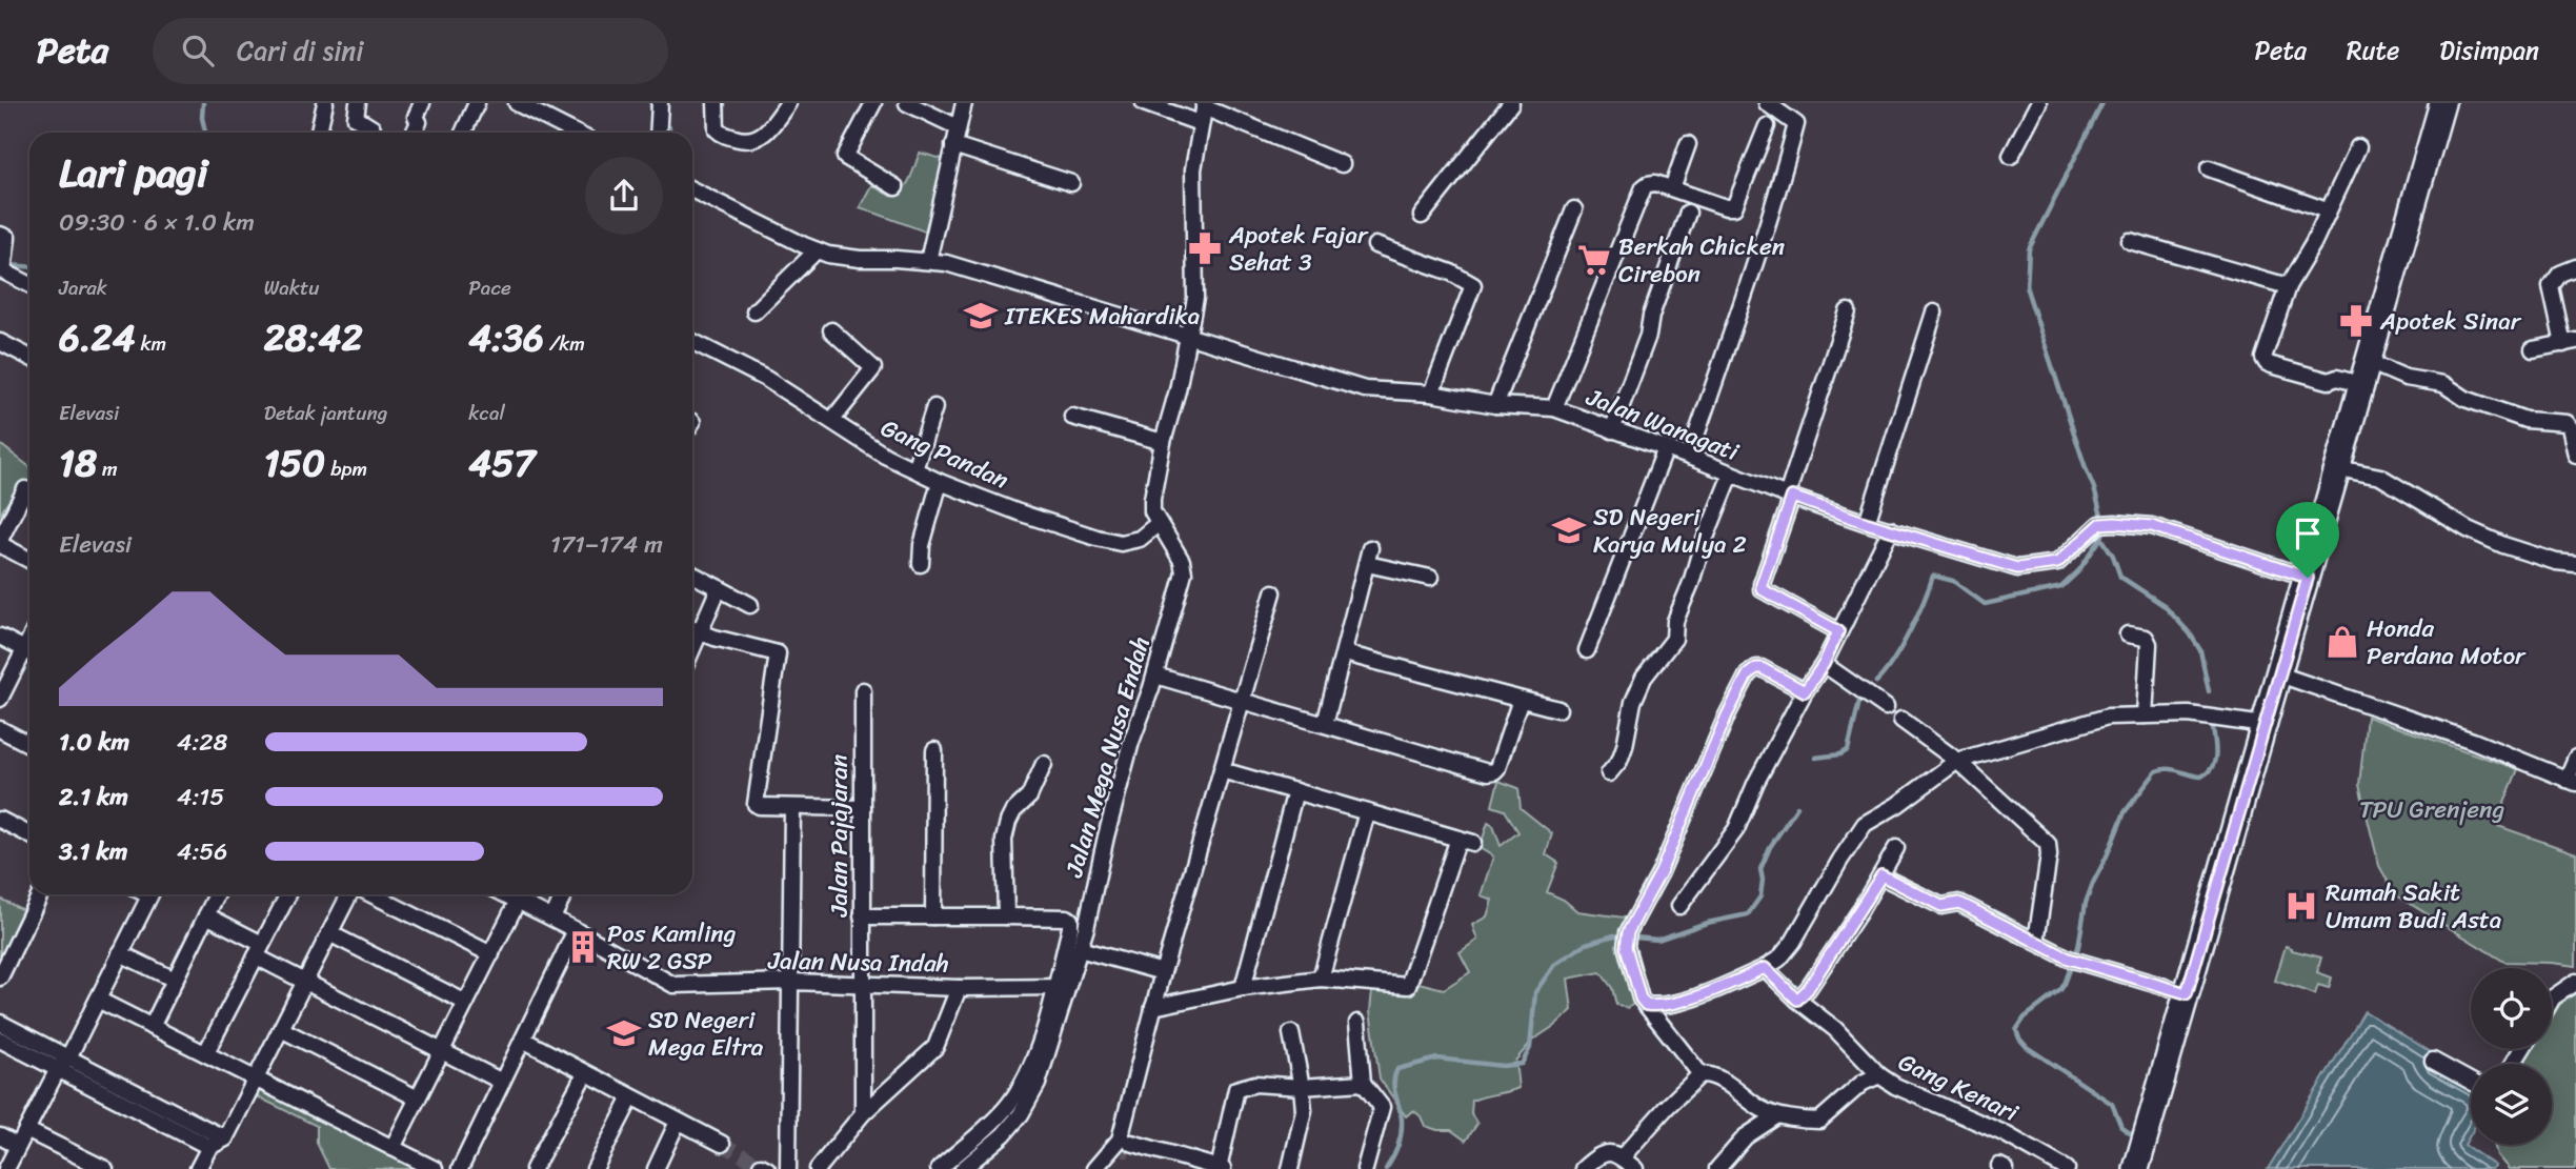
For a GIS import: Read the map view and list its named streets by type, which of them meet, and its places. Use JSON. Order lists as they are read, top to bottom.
{
  "streets": {
    "street": [
      "Jalan Wanagati",
      "Gang Pandan",
      "Jalan Mega Nusa Endah",
      "Jalan Pajajaran",
      "Jalan Nusa Indah",
      "Gang Kenari"
    ]
  },
  "crossings": [
    ["Jalan Wanagati", "Jalan Mega Nusa Endah"],
    ["Gang Pandan", "Jalan Mega Nusa Endah"],
    ["Jalan Mega Nusa Endah", "Jalan Nusa Indah"],
    ["Jalan Pajajaran", "Jalan Nusa Indah"]
  ],
  "parks": ["TPU Grenjeng"],
  "places": {
    "pharmacy": ["Apotek Fajar Sehat 3", "Apotek Sinar"],
    "supermarket": ["Berkah Chicken Cirebon"],
    "school or university": ["ITEKES Mahardika", "SD Negeri Karya Mulya 2", "SD Negeri Mega Eltra"],
    "shop": ["Honda Perdana Motor"],
    "hospital": ["Rumah Sakit Umum Budi Asta"],
    "building": ["Pos Kamling RW 2 GSP"]
  },
  "page": {
    "header": "Peta",
    "search": "Cari di sini",
    "nav": ["Peta", "Rute", "Disimpan"],
    "heading": ["Lari pagi", "09:30 · 6 × 1.0 km"],
    "stats": [
      ["Jarak", "6.24 km"],
      ["Waktu", "28:42"],
      ["Pace", "4:36 /km"],
      ["Elevasi", "18 m"],
      ["Detak jantung", "150 bpm"],
      ["kcal", "457"]
    ],
    "chart": ["Elevasi", "171–174 m"],
    "list": [
      {
        "name": "1.0 km",
        "note": "4:28"
      },
      {
        "name": "2.1 km",
        "note": "4:15"
      },
      {
        "name": "3.1 km",
        "note": "4:56"
      }
    ]
  }
}
